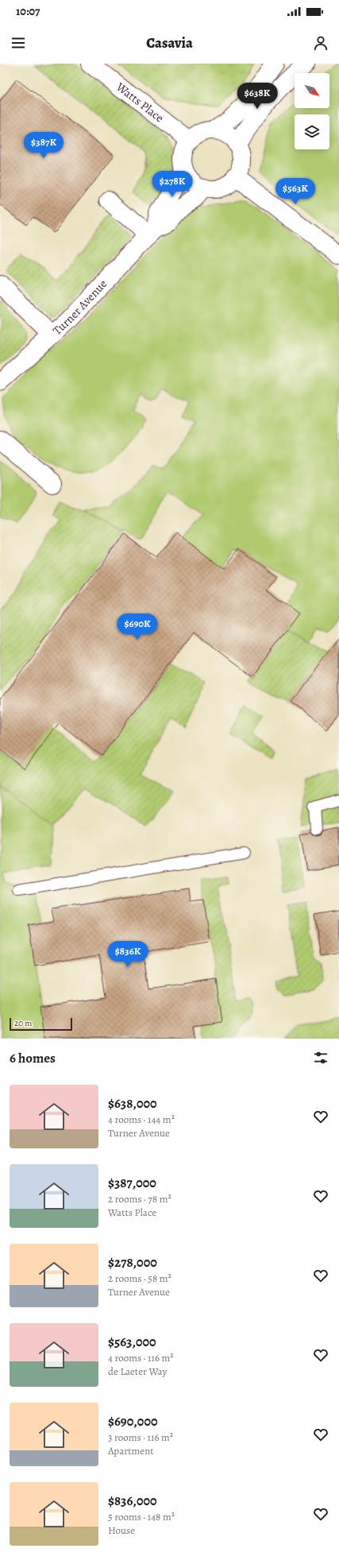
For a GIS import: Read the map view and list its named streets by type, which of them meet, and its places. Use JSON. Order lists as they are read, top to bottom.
{
  "streets": {
    "street": ["Watts Place", "Turner Avenue"]
  },
  "crossings": [
    ["Watts Place", "Turner Avenue"]
  ],
  "scale_bar": "20 m",
  "north": "bottom right",
  "page": {
    "status": "10:07",
    "header": "Casavia",
    "price": [
      "$638K",
      "$387K",
      "$278K",
      "$563K",
      "$690K",
      "$836K"
    ],
    "scale": "20 m",
    "heading": "6 homes",
    "list": [
      {
        "name": "$638,000",
        "note": "4 rooms · 144 m² · Turner Avenue"
      },
      {
        "name": "$387,000",
        "note": "2 rooms · 78 m² · Watts Place"
      },
      {
        "name": "$278,000",
        "note": "2 rooms · 58 m² · Turner Avenue"
      },
      {
        "name": "$563,000",
        "note": "4 rooms · 116 m² · de Laeter Way"
      },
      {
        "name": "$690,000",
        "note": "3 rooms · 116 m² · Apartment"
      },
      {
        "name": "$836,000",
        "note": "5 rooms · 148 m² · House"
      }
    ]
  }
}
